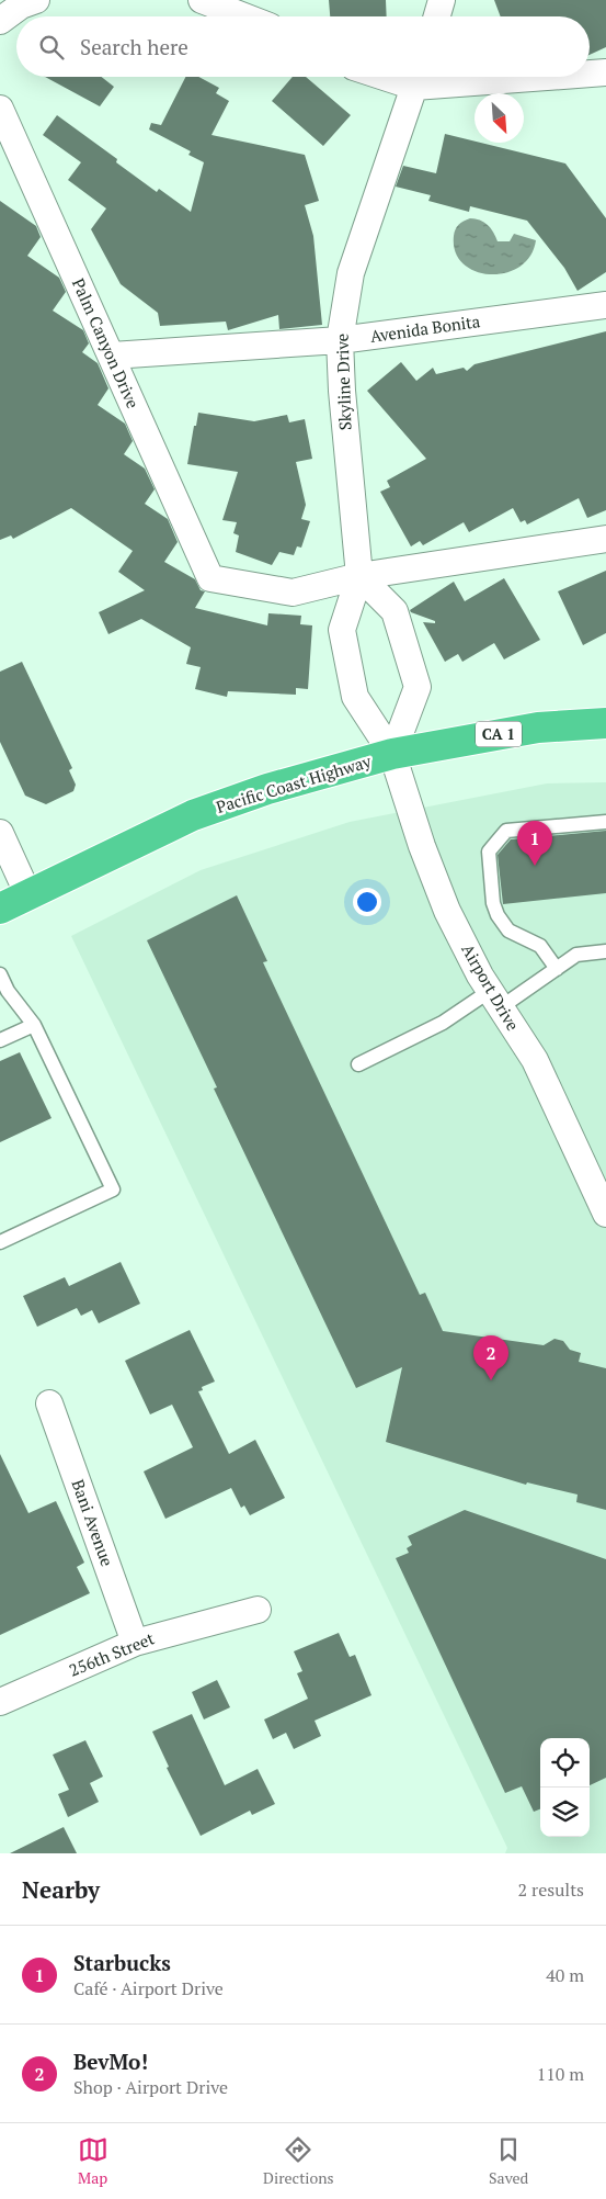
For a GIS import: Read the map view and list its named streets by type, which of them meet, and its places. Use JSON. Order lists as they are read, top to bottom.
{
  "streets": {
    "highway": ["CA 1", "Pacific Coast Highway"],
    "street": [
      "Avenida Bonita",
      "Palm Canyon Drive",
      "Skyline Drive",
      "Airport Drive",
      "Bani Avenue",
      "256th Street"
    ]
  },
  "crossings": [
    ["Avenida Bonita", "Palm Canyon Drive"],
    ["Avenida Bonita", "Skyline Drive"],
    ["Palm Canyon Drive", "Skyline Drive"],
    ["Skyline Drive", "Pacific Coast Highway"],
    ["Skyline Drive", "Airport Drive"],
    ["Pacific Coast Highway", "Airport Drive"],
    ["Bani Avenue", "256th Street"]
  ],
  "north": "bottom right",
  "page": {
    "search": "Search here",
    "pins": ["1", "2"],
    "heading": ["Nearby", "2 results"],
    "list": [
      {
        "mark": "1",
        "name": "Starbucks",
        "note": "Café · Airport Drive",
        "value": "40 m"
      },
      {
        "mark": "2",
        "name": "BevMo!",
        "note": "Shop · Airport Drive",
        "value": "110 m"
      }
    ],
    "nav": ["Map", "Directions", "Saved"]
  }
}
